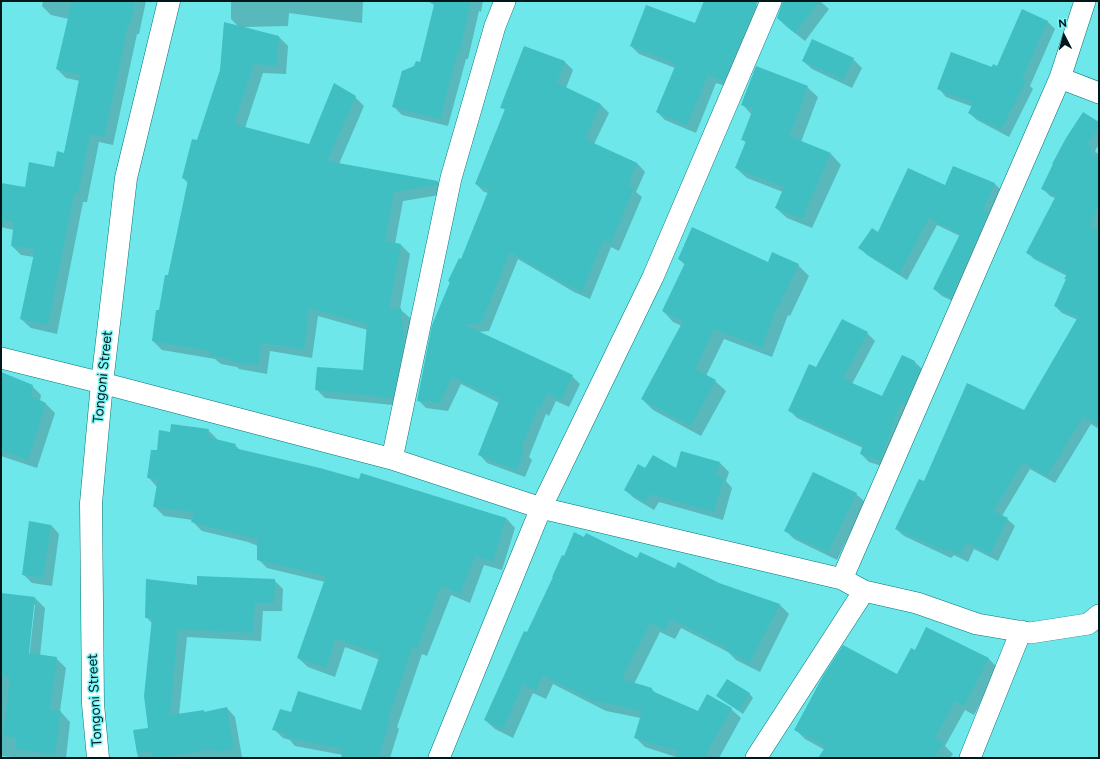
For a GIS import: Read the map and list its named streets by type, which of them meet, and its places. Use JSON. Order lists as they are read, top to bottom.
{
  "streets": {
    "street": ["Tongoni Street"]
  },
  "north": "top"
}
